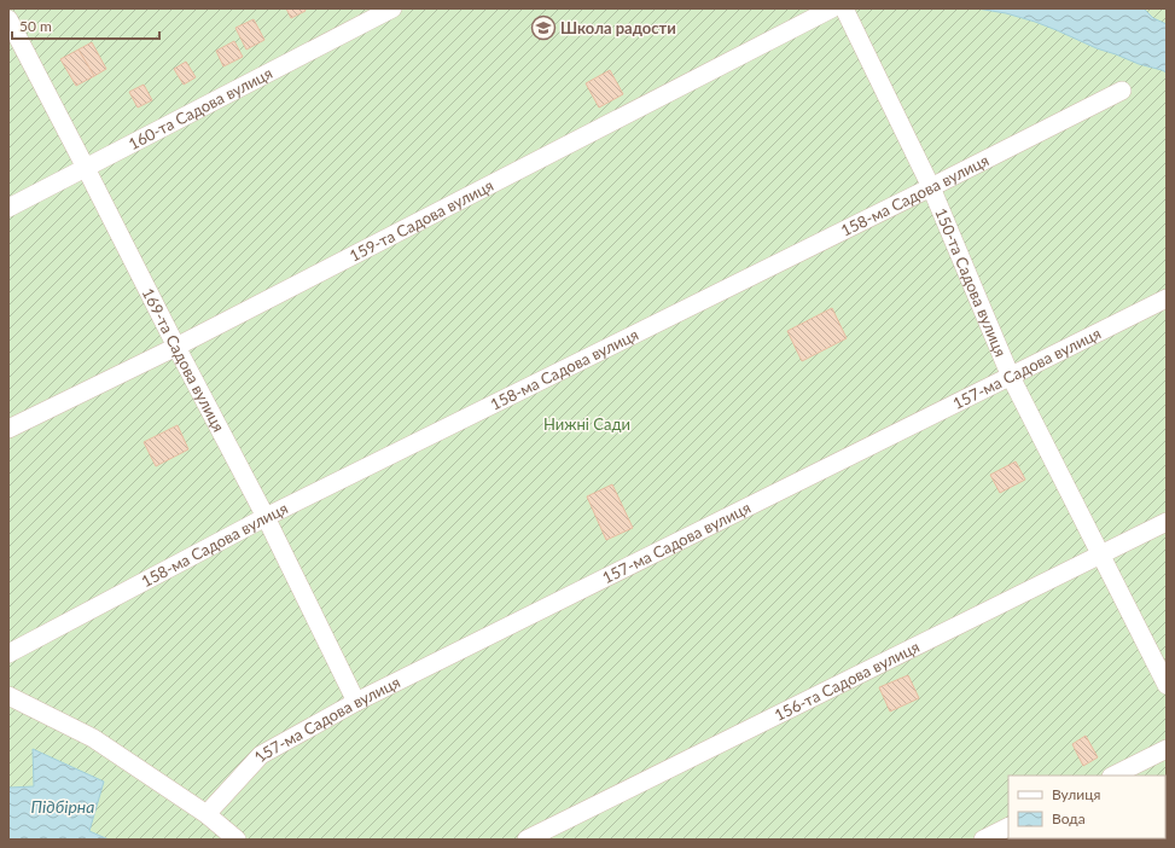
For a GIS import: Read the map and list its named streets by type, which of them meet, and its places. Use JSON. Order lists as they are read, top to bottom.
{
  "streets": {
    "street": [
      "160-та Садова вулиця",
      "158-ма Садова вулиця",
      "159-та Садова вулиця",
      "150-та Садова вулиця",
      "169-та Садова вулиця",
      "157-ма Садова вулиця",
      "156-та Садова вулиця"
    ]
  },
  "crossings": [
    ["160-та Садова вулиця", "169-та Садова вулиця"],
    ["158-ма Садова вулиця", "150-та Садова вулиця"],
    ["158-ма Садова вулиця", "169-та Садова вулиця"],
    ["159-та Садова вулиця", "169-та Садова вулиця"],
    ["150-та Садова вулиця", "157-ма Садова вулиця"],
    ["150-та Садова вулиця", "156-та Садова вулиця"],
    ["169-та Садова вулиця", "157-ма Садова вулиця"]
  ],
  "water": ["Підбірна"],
  "parks": ["Нижні Сади"],
  "places": {
    "school or university": ["Школа радости"]
  },
  "legend": ["Вулиця", "Вода"],
  "scale_bar": "50 m"
}
